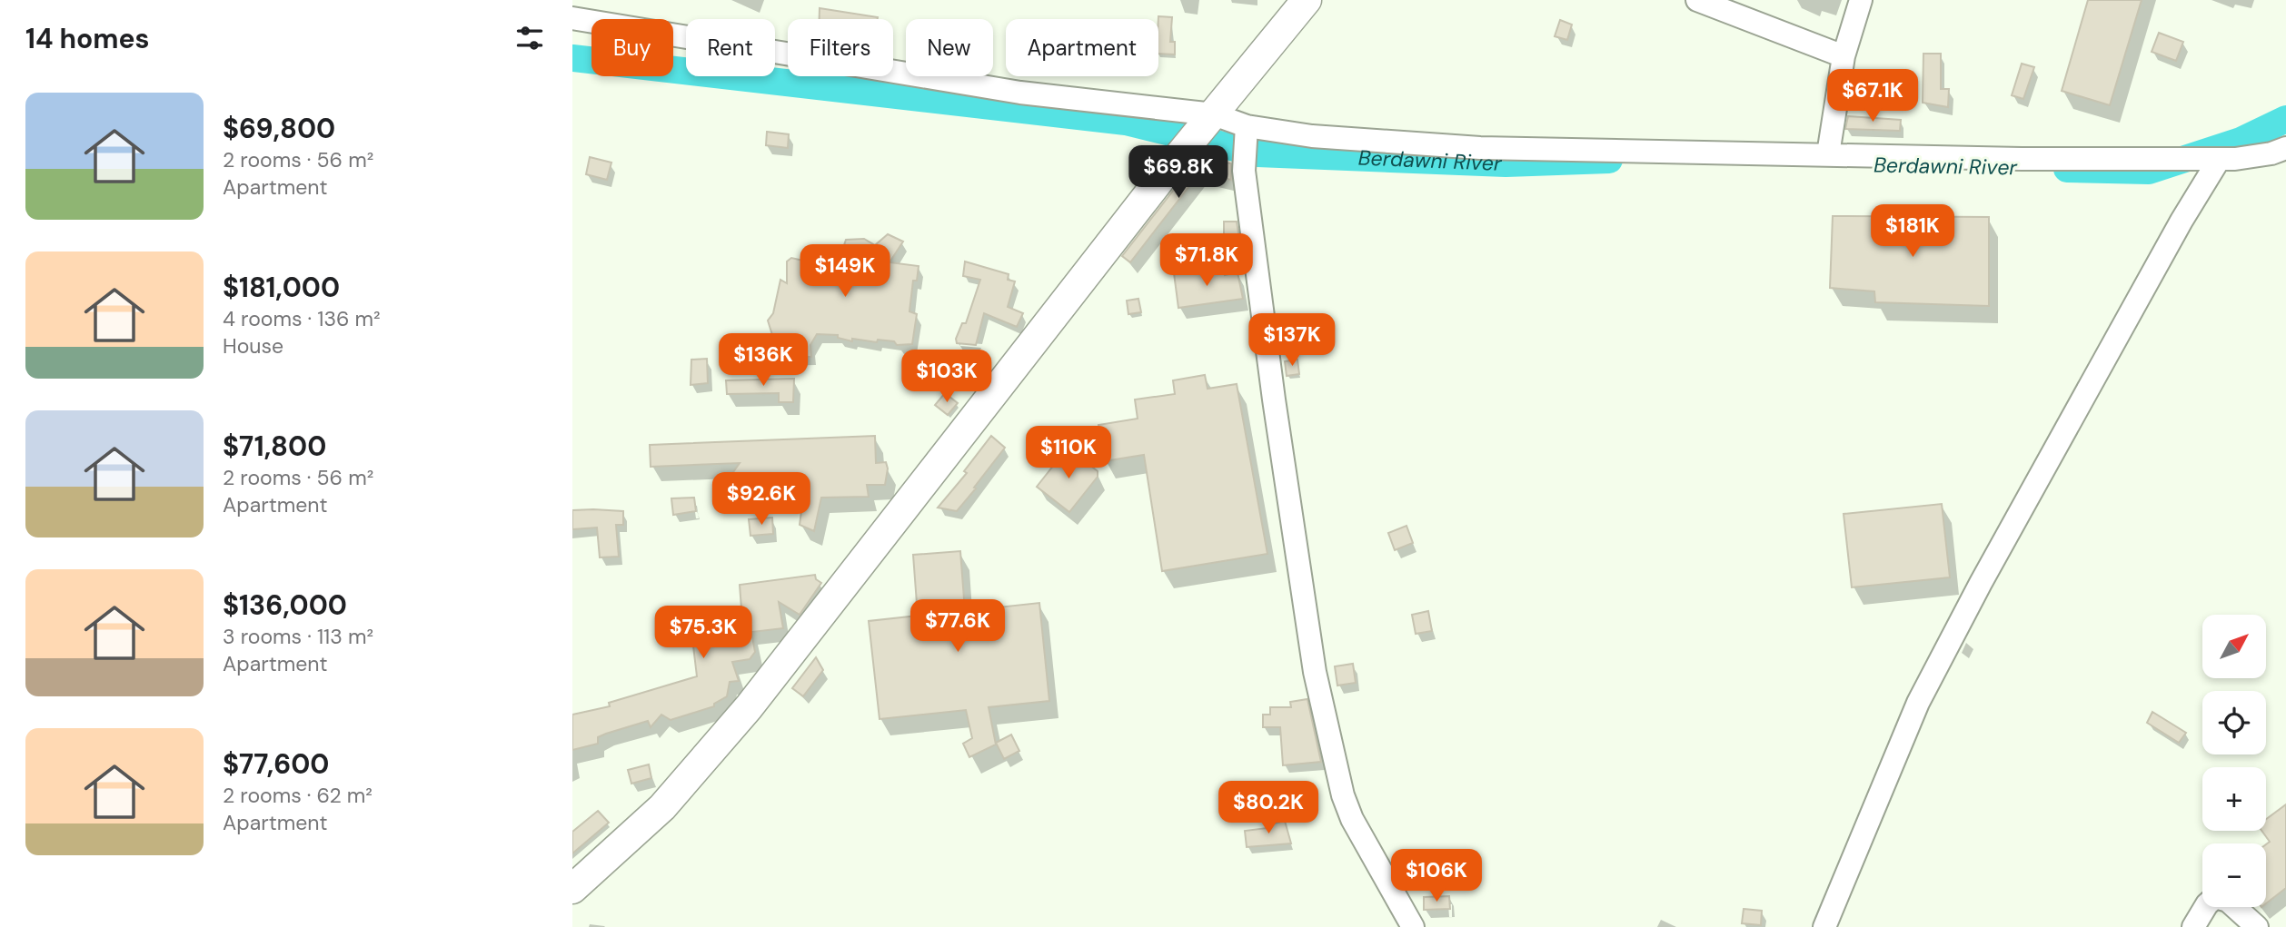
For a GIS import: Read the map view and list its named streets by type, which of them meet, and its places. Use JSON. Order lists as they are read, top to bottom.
{
  "water": ["Berdawni River"],
  "north": "top right",
  "page": {
    "heading": "14 homes",
    "chip": [
      "Buy",
      "Rent",
      "Filters",
      "New",
      "Apartment"
    ],
    "price": [
      "$67.1K",
      "$69.8K",
      "$181K",
      "$71.8K",
      "$149K",
      "$137K",
      "$136K",
      "$103K",
      "$110K",
      "$92.6K",
      "$77.6K",
      "$75.3K",
      "$80.2K",
      "$106K"
    ],
    "list": [
      {
        "name": "$69,800",
        "note": "2 rooms · 56 m² · Apartment"
      },
      {
        "name": "$181,000",
        "note": "4 rooms · 136 m² · House"
      },
      {
        "name": "$71,800",
        "note": "2 rooms · 56 m² · Apartment"
      },
      {
        "name": "$136,000",
        "note": "3 rooms · 113 m² · Apartment"
      },
      {
        "name": "$77,600",
        "note": "2 rooms · 62 m² · Apartment"
      }
    ],
    "map_buttons": ["+", "−"]
  }
}
